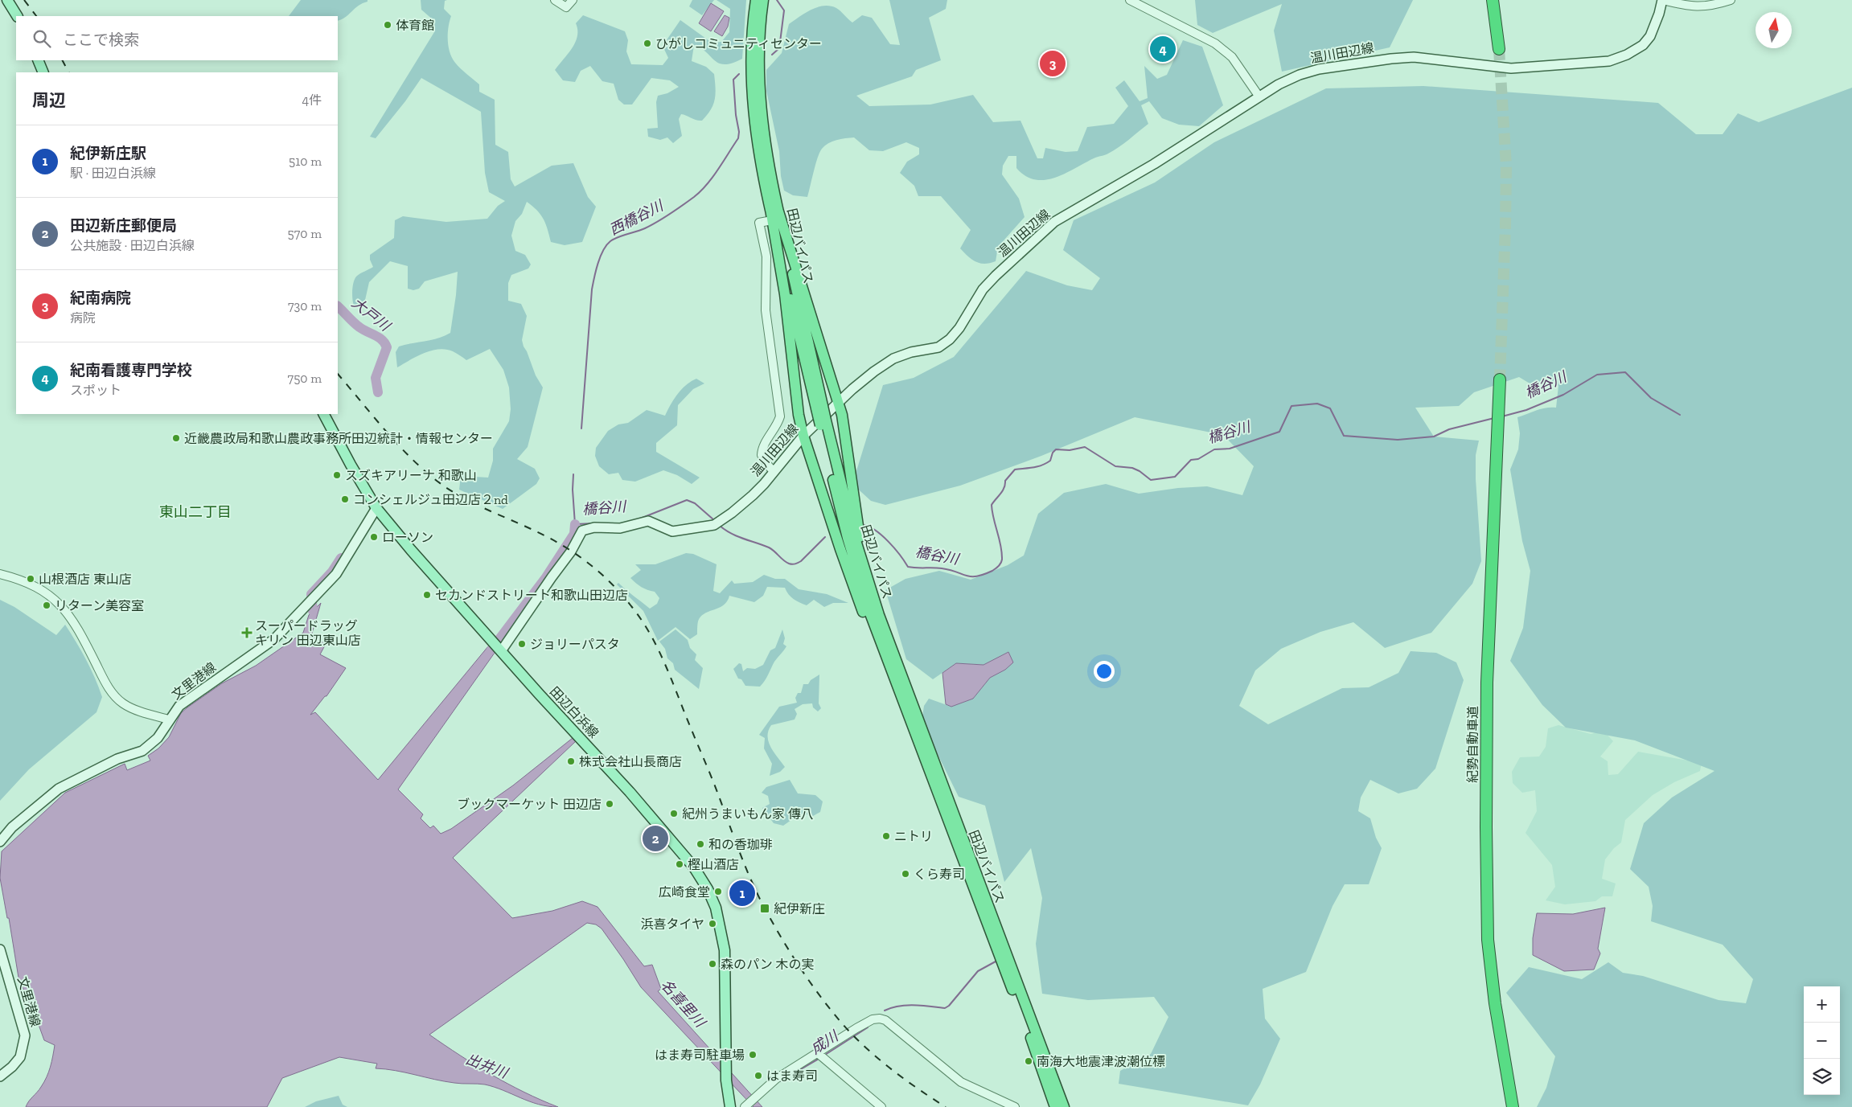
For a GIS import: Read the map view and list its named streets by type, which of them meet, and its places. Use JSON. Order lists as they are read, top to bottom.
{
  "streets": {
    "highway": ["田辺バイパス", "紀勢自動車道"],
    "main road": ["温川田辺線", "文里港線", "田辺白浜線"]
  },
  "crossings": [
    ["温川田辺線", "田辺白浜線"],
    ["文里港線", "田辺白浜線"]
  ],
  "districts": ["東山二丁目"],
  "water": [
    "西橋谷川",
    "大戸川",
    "橋谷川",
    "名喜里川",
    "成川",
    "出井川"
  ],
  "places": {
    "other": [
      "体育館",
      "ひがしコミュニティセンター",
      "近畿農政局和歌山農政事務所田辺統計・情報センター",
      "スズキアリーナ 和歌山",
      "コンシェルジュ田辺店２nd",
      "ローソン",
      "山根酒店 東山店",
      "セカンドストリート和歌山田辺店",
      "リターン美容室",
      "ジョリーパスタ",
      "株式会社山長商店",
      "ブックマーケット 田辺店",
      "紀州うまいもん家 傳八",
      "ニトリ",
      "和の香珈琲",
      "樫山酒店",
      "くら寿司",
      "広崎食堂",
      "浜喜タイヤ",
      "森のパン 木の実",
      "はま寿司駐車場",
      "南海大地震津波潮位標",
      "はま寿司"
    ],
    "health": ["スーパードラッグ キリン 田辺東山店"],
    "transit": ["紀伊新庄"]
  },
  "north": "top",
  "page": {
    "search": "ここで検索",
    "pins": [
      "4",
      "3",
      "2",
      "1"
    ],
    "heading": ["周辺", "4件"],
    "list": [
      {
        "mark": "1",
        "name": "紀伊新庄駅",
        "note": "駅 · 田辺白浜線",
        "value": "510 m"
      },
      {
        "mark": "2",
        "name": "田辺新庄郵便局",
        "note": "公共施設 · 田辺白浜線",
        "value": "570 m"
      },
      {
        "mark": "3",
        "name": "紀南病院",
        "note": "病院",
        "value": "730 m"
      },
      {
        "mark": "4",
        "name": "紀南看護専門学校",
        "note": "スポット",
        "value": "750 m"
      }
    ],
    "map_buttons": ["+", "−"]
  }
}
